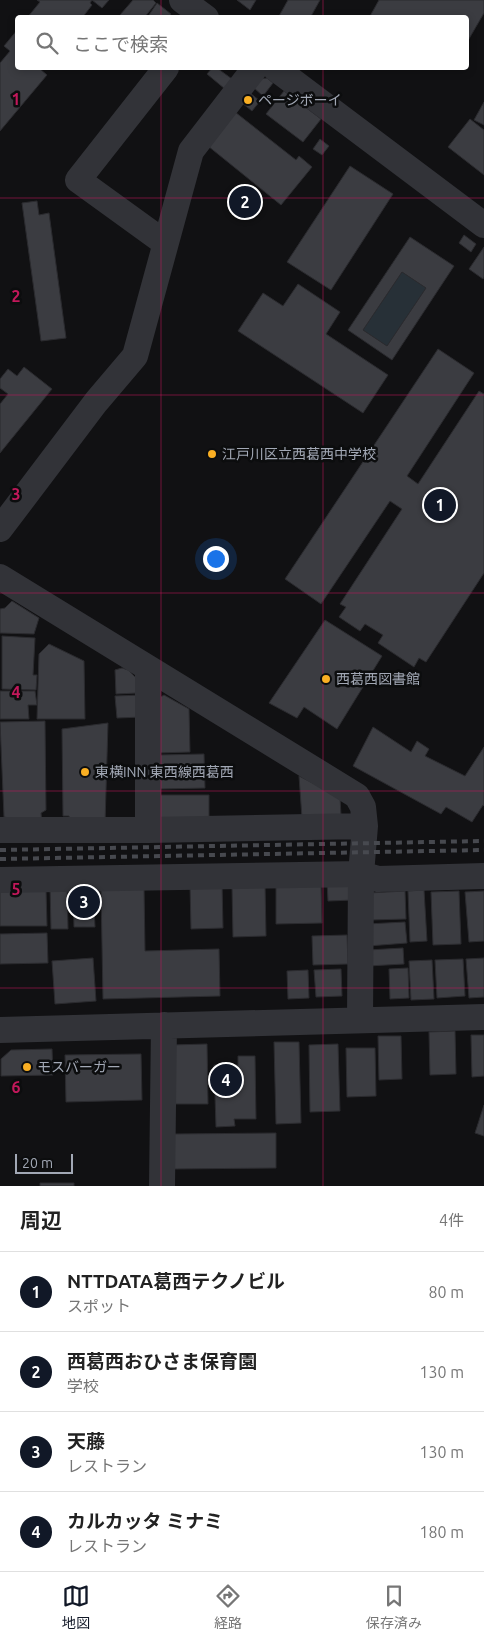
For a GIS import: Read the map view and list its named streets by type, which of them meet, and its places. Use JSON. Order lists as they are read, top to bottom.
{
  "places": [
    "ページボーイ",
    "江戸川区立西葛西中学校",
    "西葛西図書館",
    "東横INN 東西線西葛西",
    "モスバーガー"
  ],
  "scale_bar": "20 m",
  "page": {
    "search": "ここで検索",
    "pins": [
      "2",
      "1",
      "3",
      "4"
    ],
    "scale": "20 m",
    "heading": ["周辺", "4件"],
    "list": [
      {
        "mark": "1",
        "name": "NTTDATA葛西テクノビル",
        "note": "スポット",
        "value": "80 m"
      },
      {
        "mark": "2",
        "name": "西葛西おひさま保育園",
        "note": "学校",
        "value": "130 m"
      },
      {
        "mark": "3",
        "name": "天藤",
        "note": "レストラン",
        "value": "130 m"
      },
      {
        "mark": "4",
        "name": "カルカッタ ミナミ",
        "note": "レストラン",
        "value": "180 m"
      }
    ],
    "nav": ["地図", "経路", "保存済み"]
  },
  "grid": {
    "rows": [
      "1",
      "2",
      "3",
      "4",
      "5",
      "6"
    ]
  }
}
